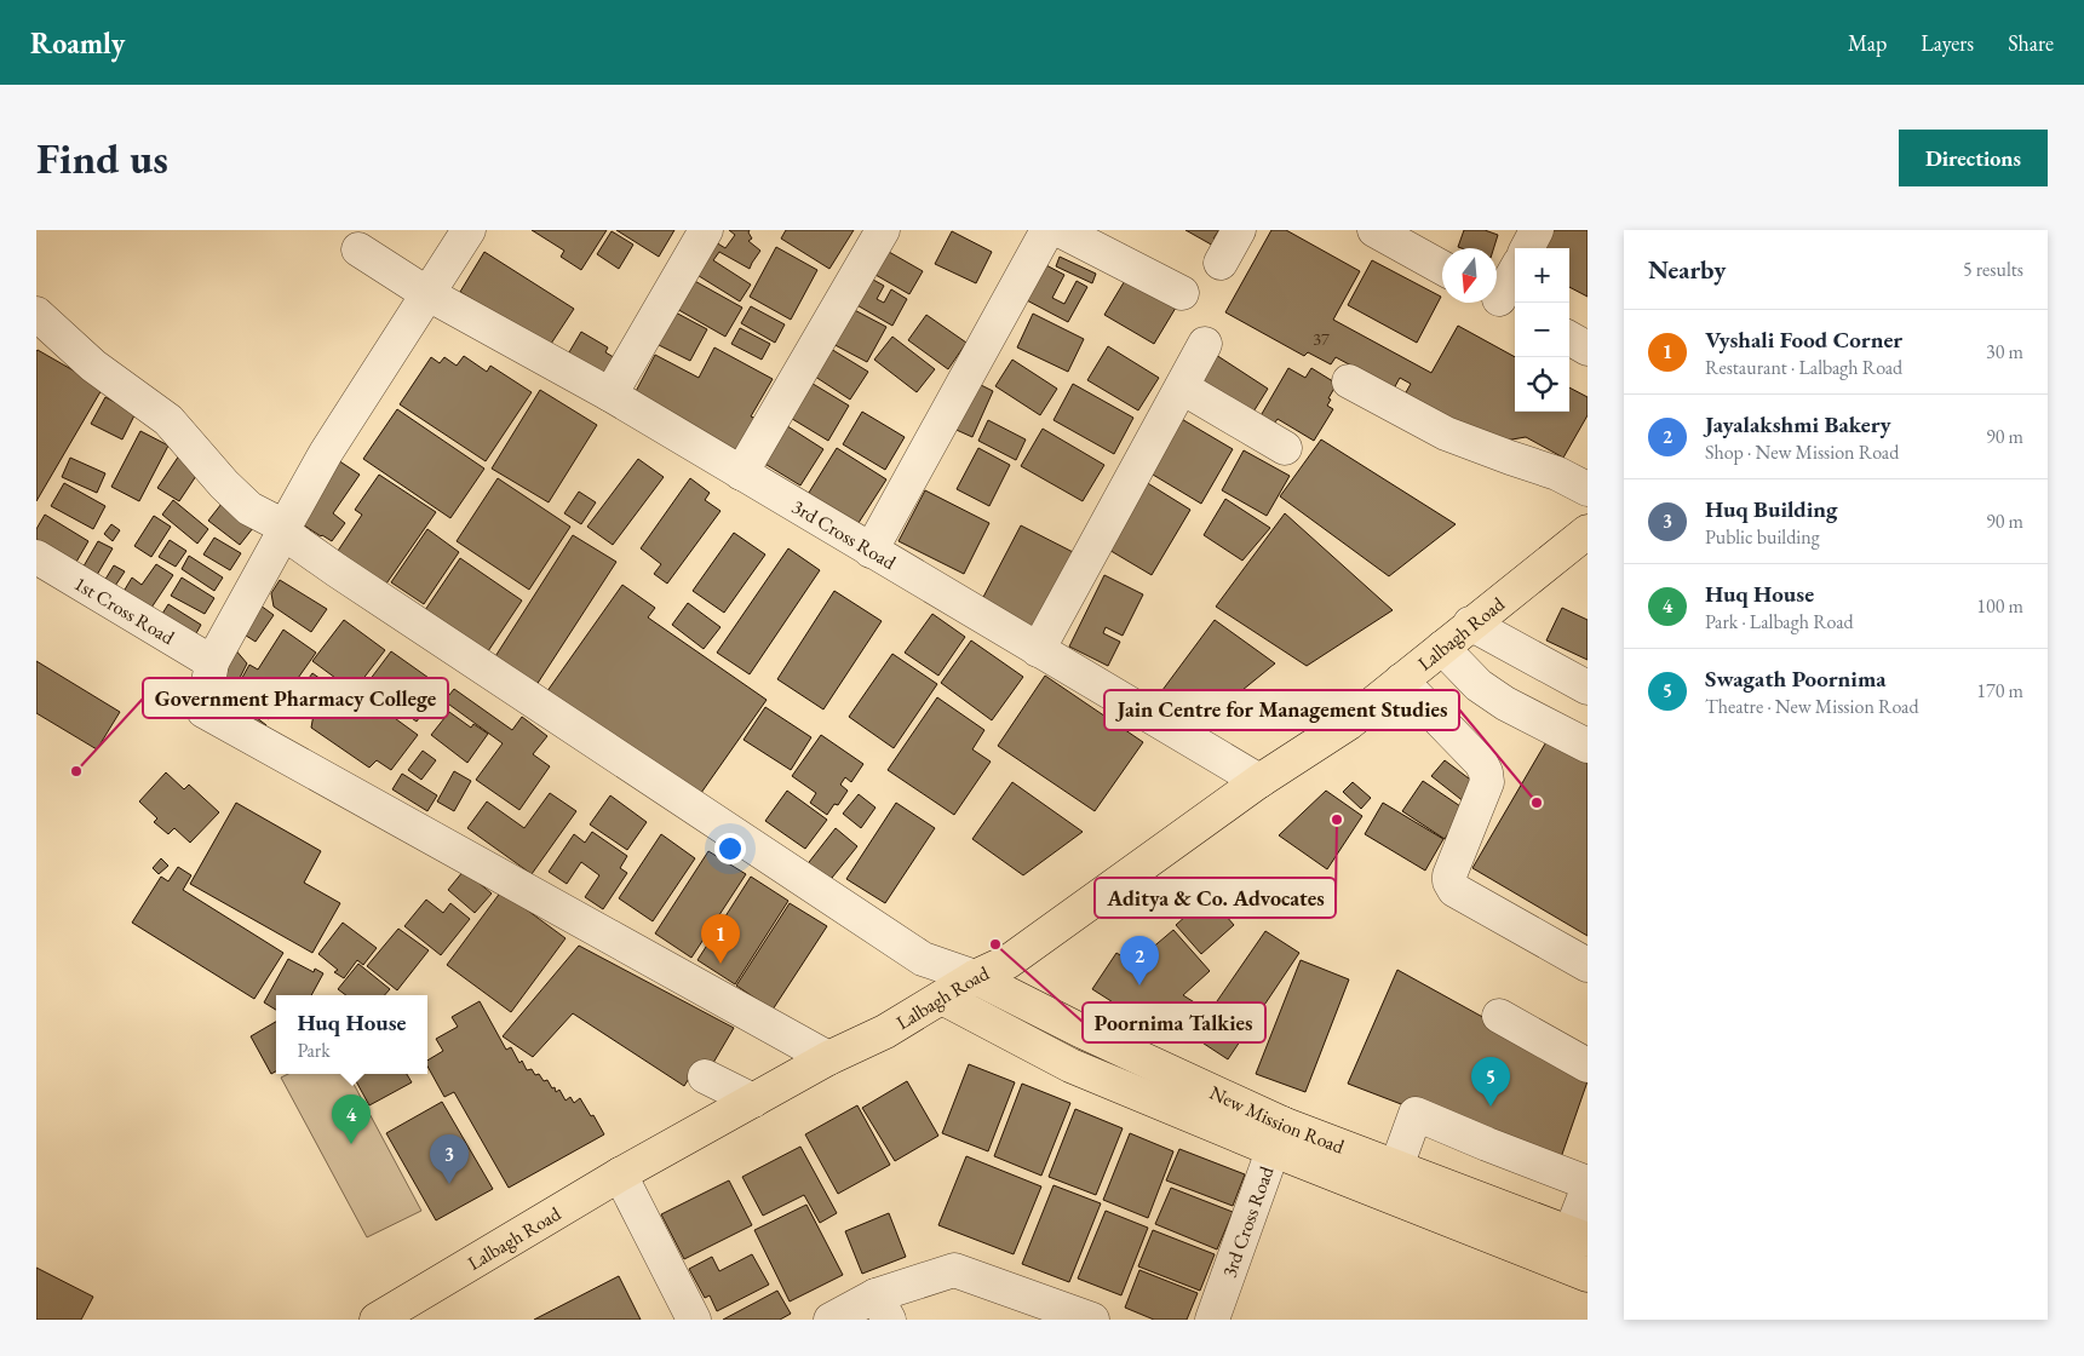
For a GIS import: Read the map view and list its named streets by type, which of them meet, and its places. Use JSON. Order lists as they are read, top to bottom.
{
  "streets": {
    "main road": ["Lalbagh Road", "New Mission Road"],
    "street": ["3rd Cross Road", "1st Cross Road"]
  },
  "crossings": [
    ["3rd Cross Road", "Lalbagh Road"],
    ["3rd Cross Road", "New Mission Road"],
    ["Lalbagh Road", "New Mission Road"]
  ],
  "places": [
    "Government Pharmacy College",
    "Jain Centre for Management Studies",
    "Aditya & Co. Advocates",
    "Poornima Talkies"
  ],
  "house_numbers": ["37"],
  "north": "bottom",
  "page": {
    "header": "Roamly",
    "nav": ["Map", "Layers", "Share"],
    "buttons": "Directions",
    "title": "Find us",
    "heading": ["Nearby", "5 results"],
    "map_buttons": ["+", "−"],
    "list": [
      {
        "mark": "1",
        "name": "Vyshali Food Corner",
        "note": "Restaurant · Lalbagh Road",
        "value": "30 m"
      },
      {
        "mark": "2",
        "name": "Jayalakshmi Bakery",
        "note": "Shop · New Mission Road",
        "value": "90 m"
      },
      {
        "mark": "3",
        "name": "Huq Building",
        "note": "Public building",
        "value": "90 m"
      },
      {
        "mark": "4",
        "name": "Huq House",
        "note": "Park · Lalbagh Road",
        "value": "100 m"
      },
      {
        "mark": "5",
        "name": "Swagath Poornima",
        "note": "Theatre · New Mission Road",
        "value": "170 m"
      }
    ],
    "pins": [
      "1",
      "2",
      "5",
      "4",
      "3"
    ],
    "popup": ["Huq House", "Park"]
  }
}
